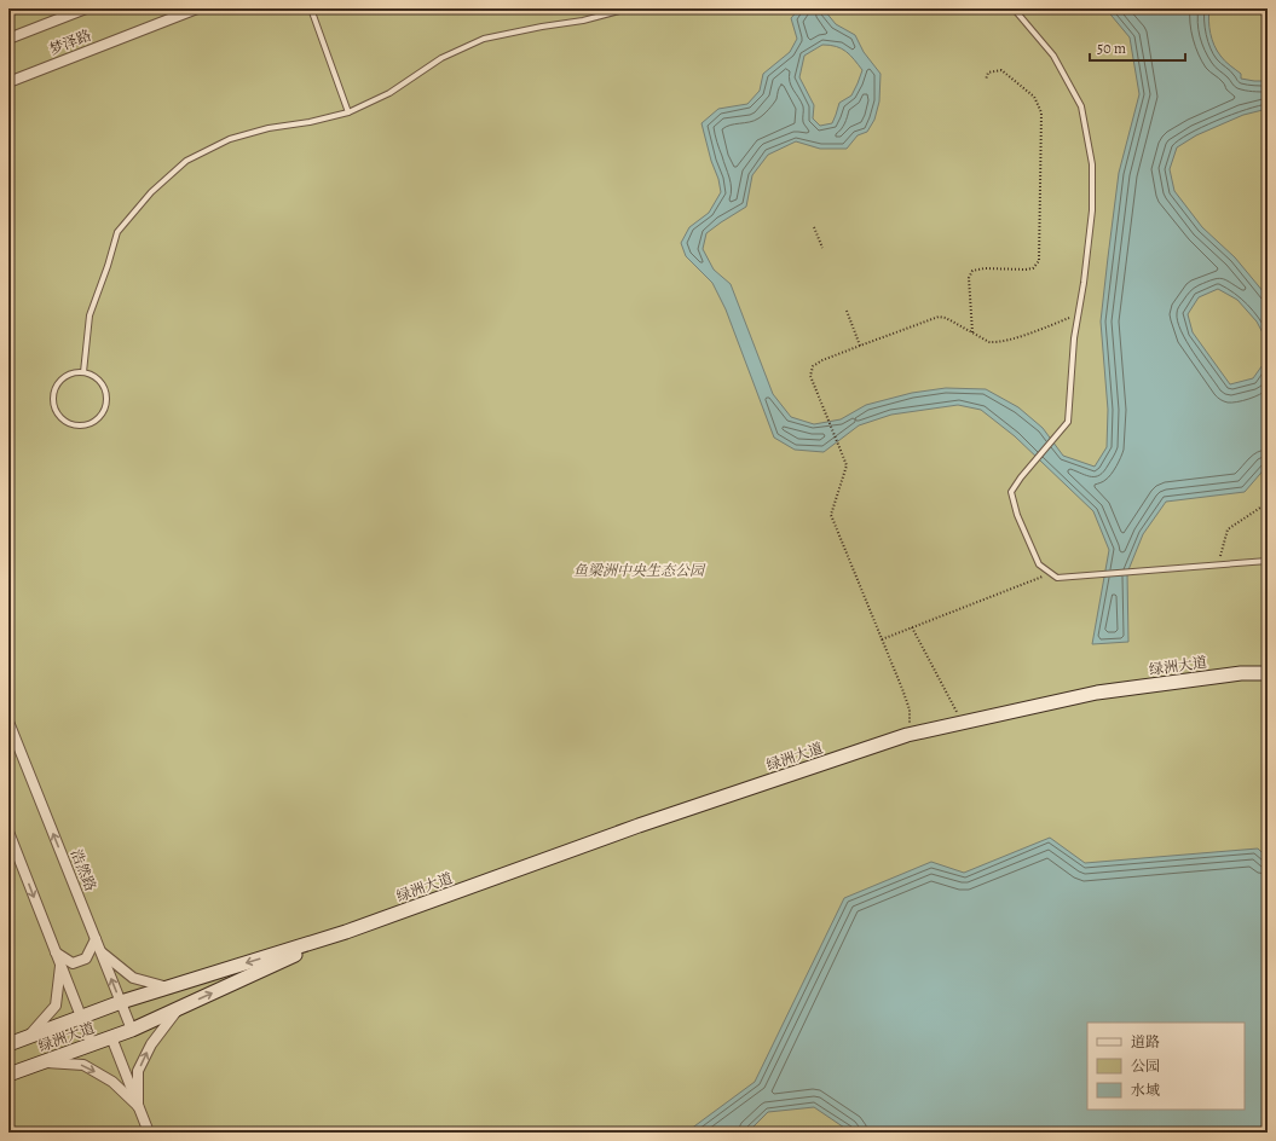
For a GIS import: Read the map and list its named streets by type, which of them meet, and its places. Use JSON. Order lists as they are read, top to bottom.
{
  "streets": {
    "main road": ["绿洲大道"],
    "street": ["梦泽路", "浩然路"]
  },
  "crossings": [
    ["绿洲大道", "浩然路"]
  ],
  "parks": ["鱼梁洲中央生态公园"],
  "legend": ["道路", "公园", "水域"],
  "scale_bar": "50 m"
}
